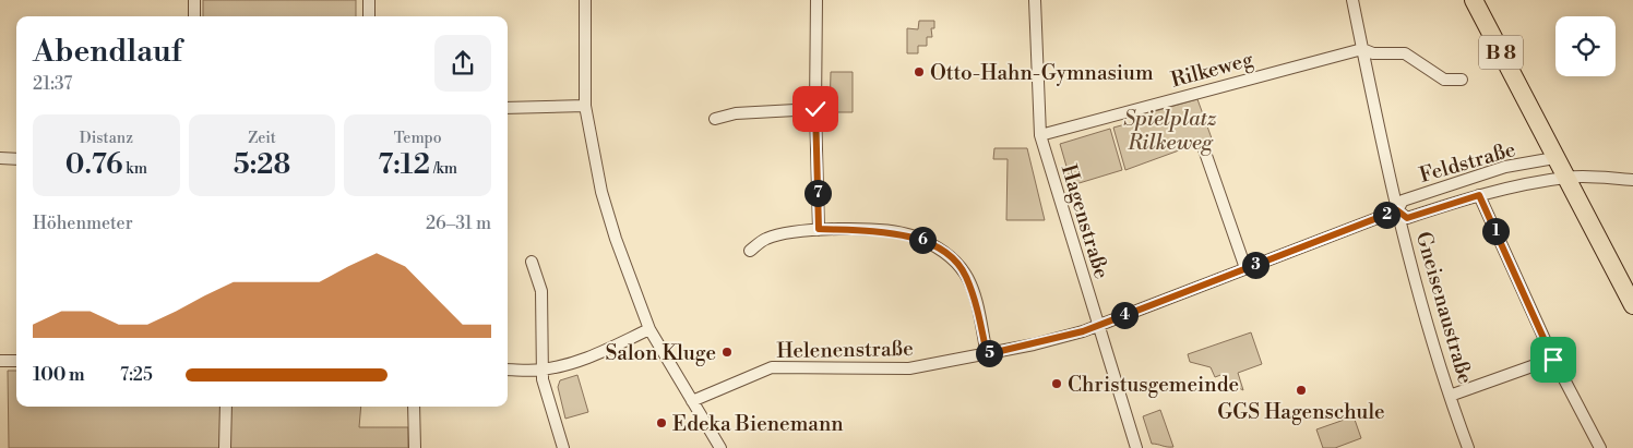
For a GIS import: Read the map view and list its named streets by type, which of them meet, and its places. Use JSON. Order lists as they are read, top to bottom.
{
  "streets": {
    "main road": ["B 8"],
    "street": [
      "Rilkeweg",
      "Feldstraße",
      "Hagenstraße",
      "Gneisenaustraße",
      "Helenenstraße"
    ]
  },
  "crossings": [
    ["B 8", "Feldstraße"],
    ["Rilkeweg", "Hagenstraße"],
    ["Rilkeweg", "Gneisenaustraße"],
    ["Feldstraße", "Hagenstraße"],
    ["Feldstraße", "Gneisenaustraße"],
    ["Feldstraße", "Helenenstraße"],
    ["Hagenstraße", "Helenenstraße"]
  ],
  "parks": ["Spielplatz Rilkeweg"],
  "places": [
    "Otto-Hahn-Gymnasium",
    "Salon Kluge",
    "Christusgemeinde",
    "GGS Hagenschule",
    "Edeka Bienemann"
  ],
  "page": {
    "heading": ["Abendlauf", "21:37"],
    "stats": [
      ["Distanz", "0.76 km"],
      ["Zeit", "5:28"],
      ["Tempo", "7:12 /km"]
    ],
    "pins": [
      "7",
      "2",
      "1",
      "6",
      "3",
      "4",
      "5"
    ],
    "chart": ["Höhenmeter", "26–31 m"],
    "list": [
      {
        "name": "100 m",
        "note": "7:25"
      }
    ]
  }
}
